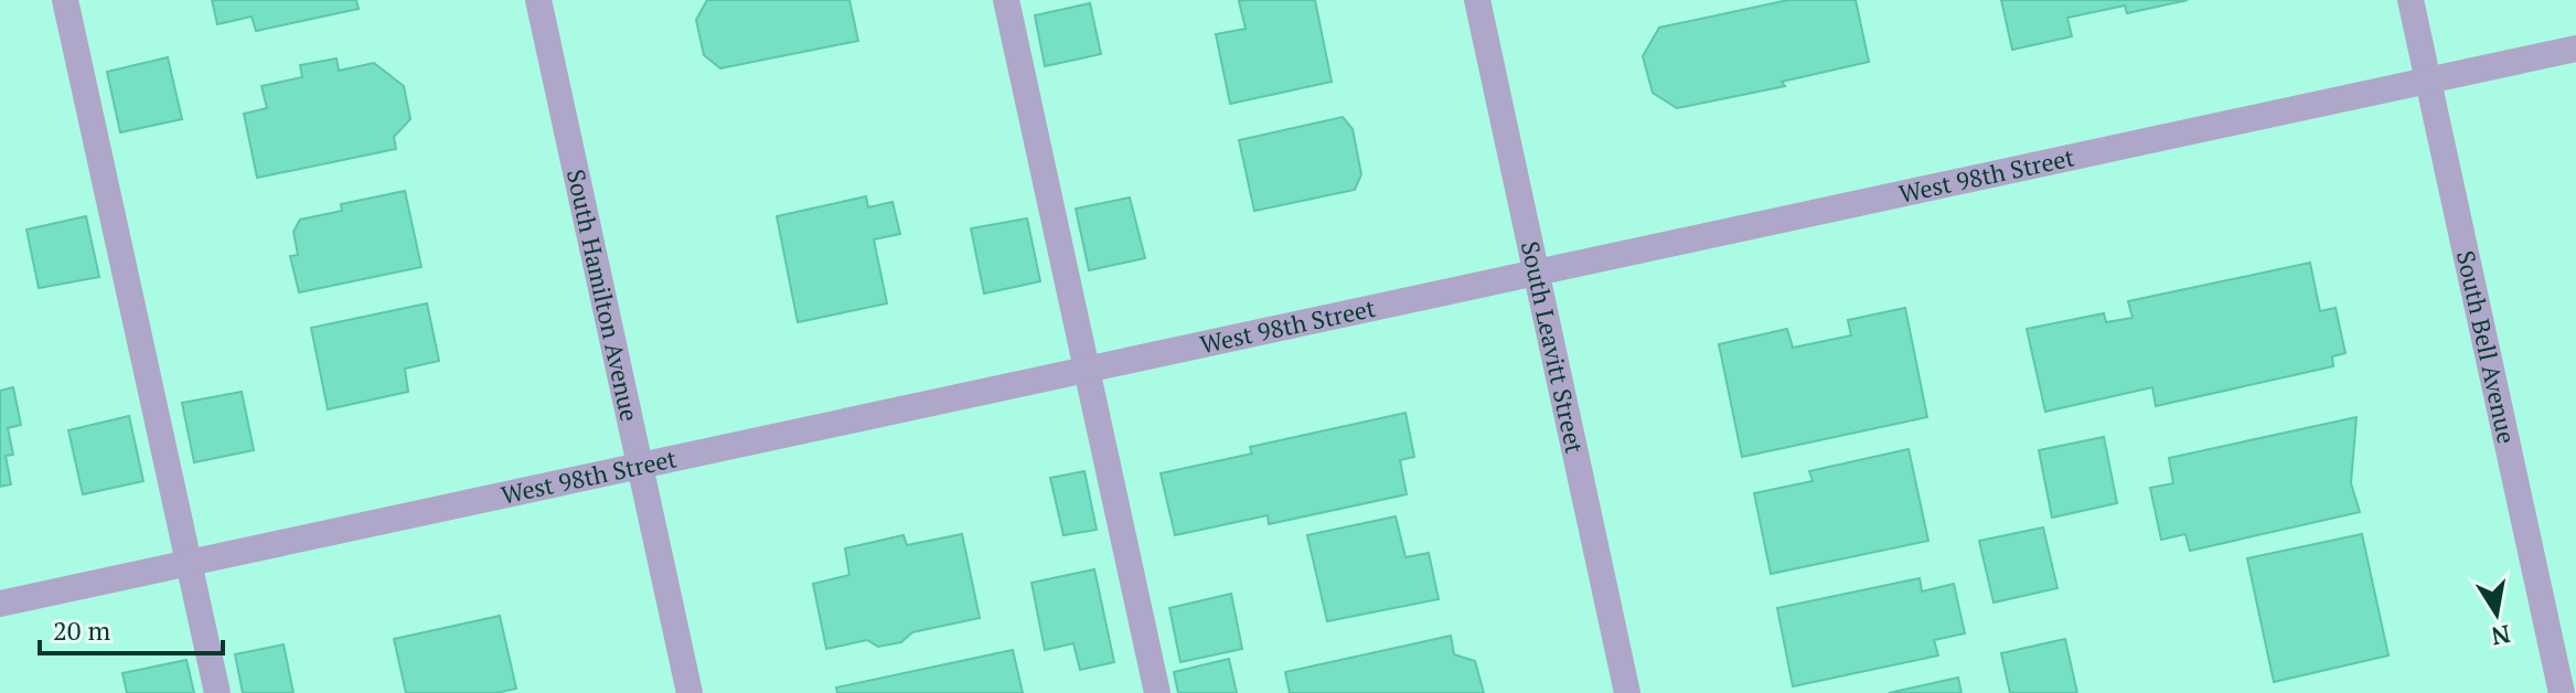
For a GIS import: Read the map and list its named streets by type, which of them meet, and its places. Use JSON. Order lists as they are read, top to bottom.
{
  "streets": {
    "street": [
      "West 98th Street",
      "South Hamilton Avenue",
      "South Leavitt Street",
      "South Bell Avenue"
    ]
  },
  "crossings": [
    ["West 98th Street", "South Hamilton Avenue"],
    ["West 98th Street", "South Leavitt Street"],
    ["West 98th Street", "South Bell Avenue"]
  ],
  "scale_bar": "20 m",
  "north": "bottom"
}
